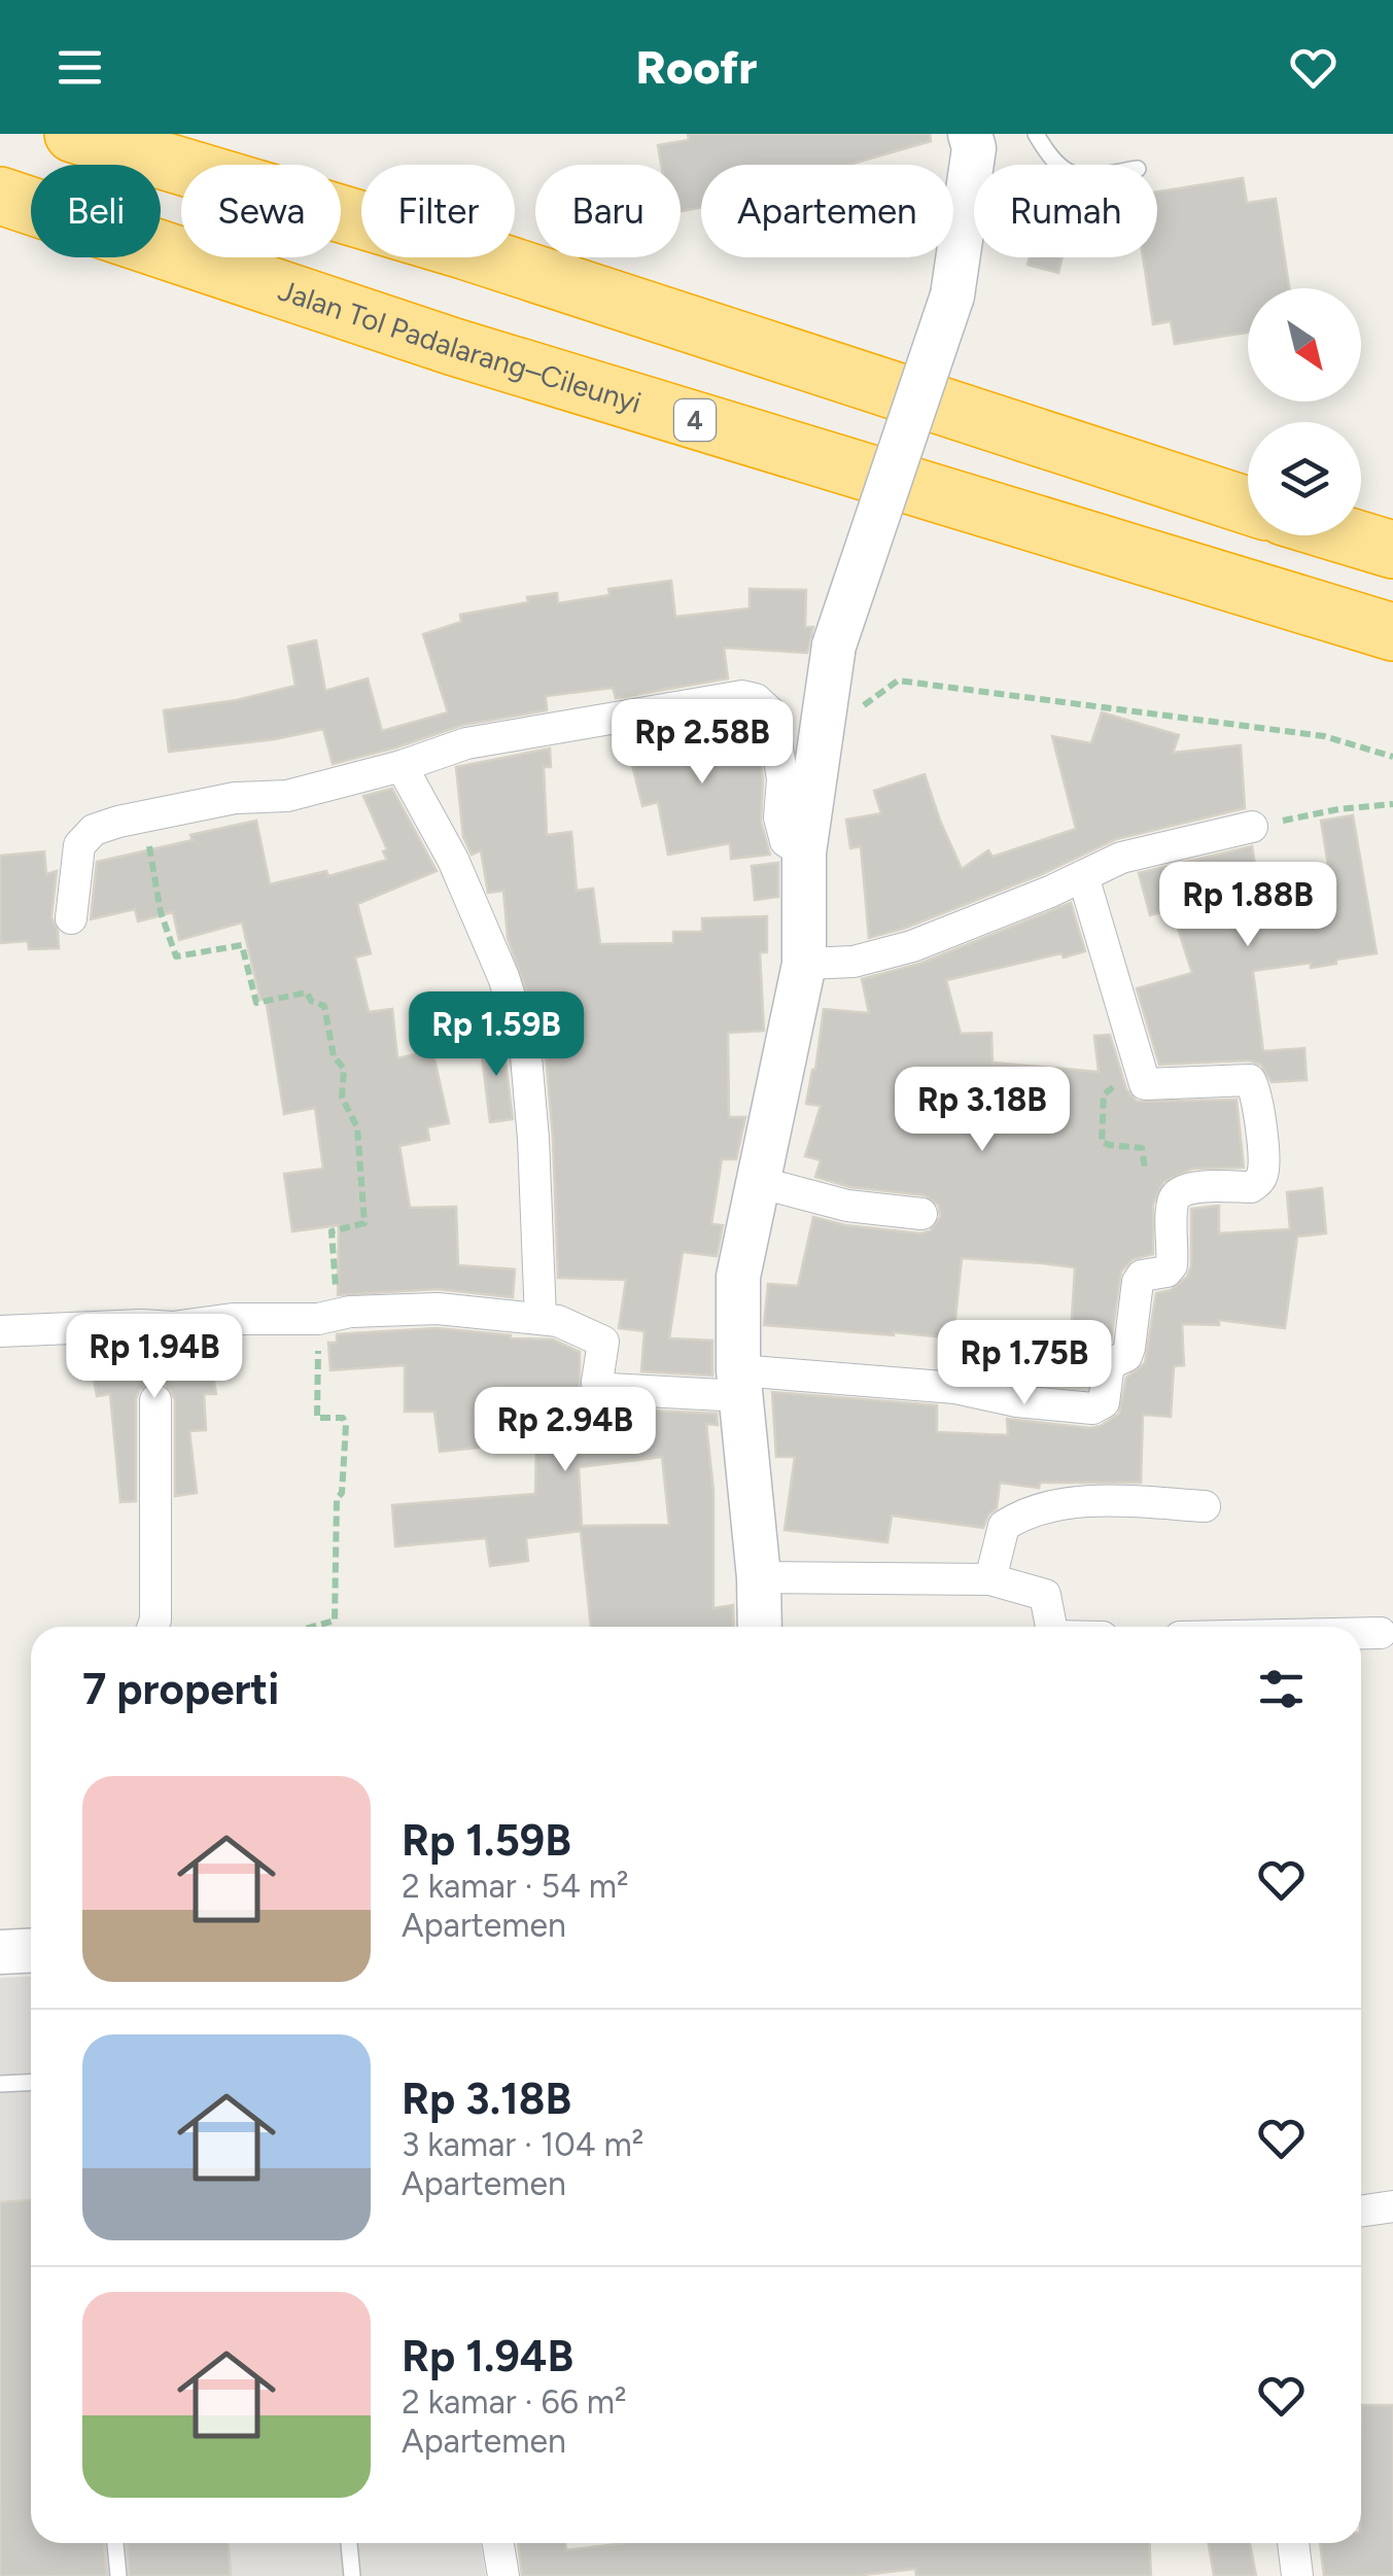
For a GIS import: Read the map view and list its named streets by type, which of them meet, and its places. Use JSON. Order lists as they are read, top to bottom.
{
  "streets": {
    "highway": ["Jalan Tol Padalarang–Cileunyi", "4"]
  },
  "north": "bottom right",
  "page": {
    "header": "Roofr",
    "chip": [
      "Beli",
      "Sewa",
      "Filter",
      "Baru",
      "Apartemen",
      "Rumah"
    ],
    "price": [
      "Rp 2.58B",
      "Rp 1.88B",
      "Rp 1.59B",
      "Rp 3.18B",
      "Rp 1.94B",
      "Rp 1.75B",
      "Rp 2.94B"
    ],
    "heading": "7 properti",
    "list": [
      {
        "name": "Rp 1.59B",
        "note": "2 kamar · 54 m² · Apartemen"
      },
      {
        "name": "Rp 3.18B",
        "note": "3 kamar · 104 m² · Apartemen"
      },
      {
        "name": "Rp 1.94B",
        "note": "2 kamar · 66 m² · Apartemen"
      }
    ]
  }
}
